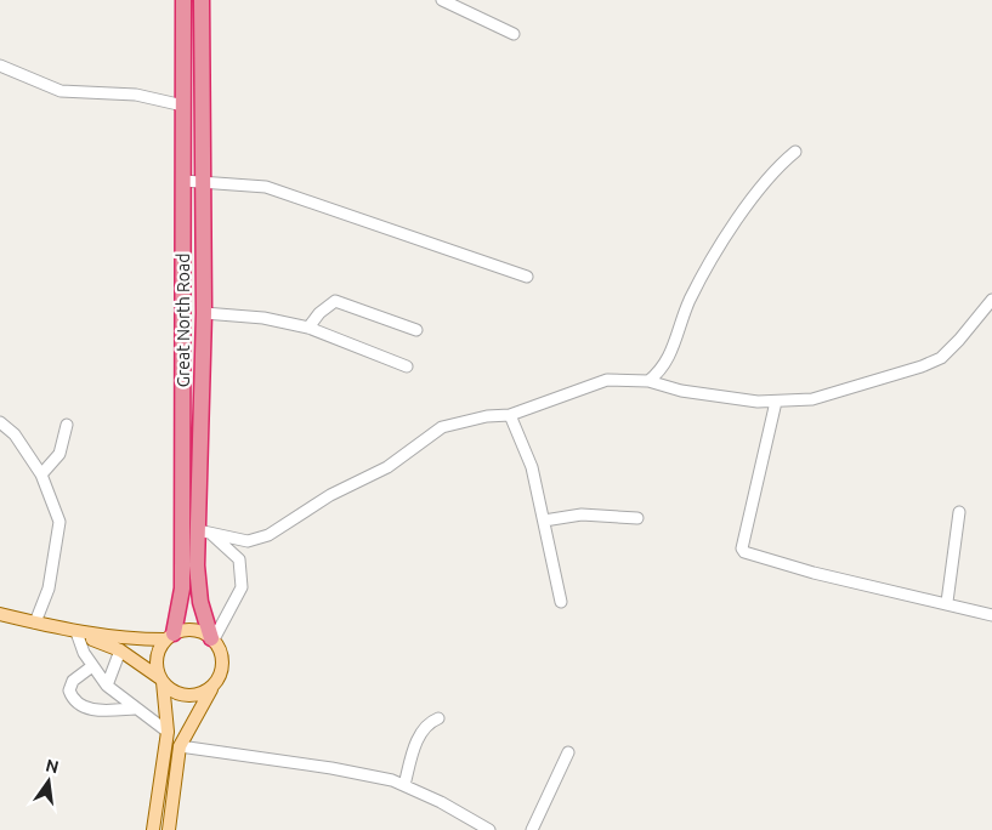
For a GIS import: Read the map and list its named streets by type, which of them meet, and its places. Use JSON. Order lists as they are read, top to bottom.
{
  "streets": {
    "highway": ["Great North Road"]
  },
  "north": "top"
}
